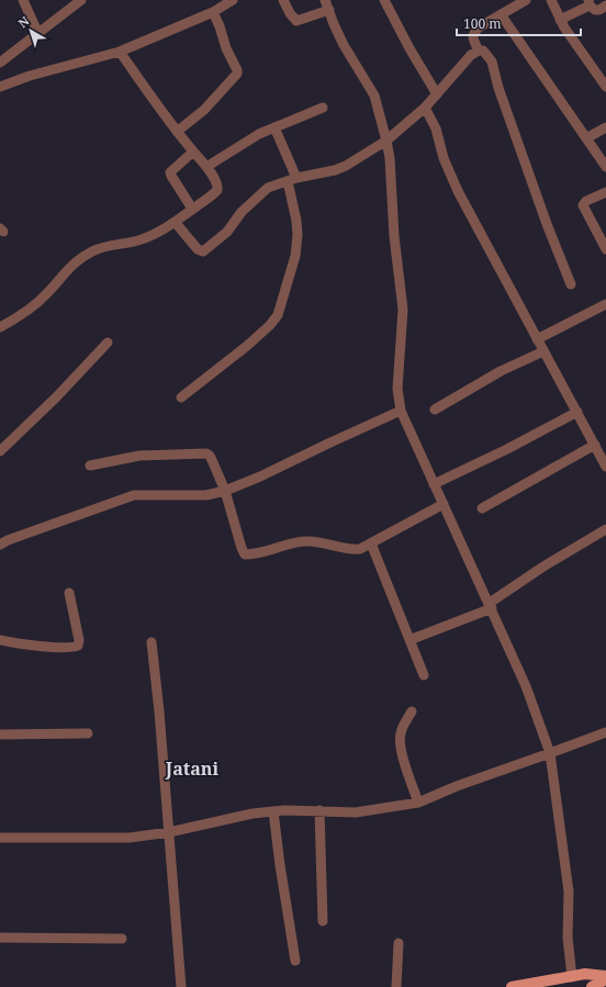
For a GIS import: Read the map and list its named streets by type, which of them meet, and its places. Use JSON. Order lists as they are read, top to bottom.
{
  "districts": ["Jatani"],
  "scale_bar": "100 m",
  "north": "top left"
}
